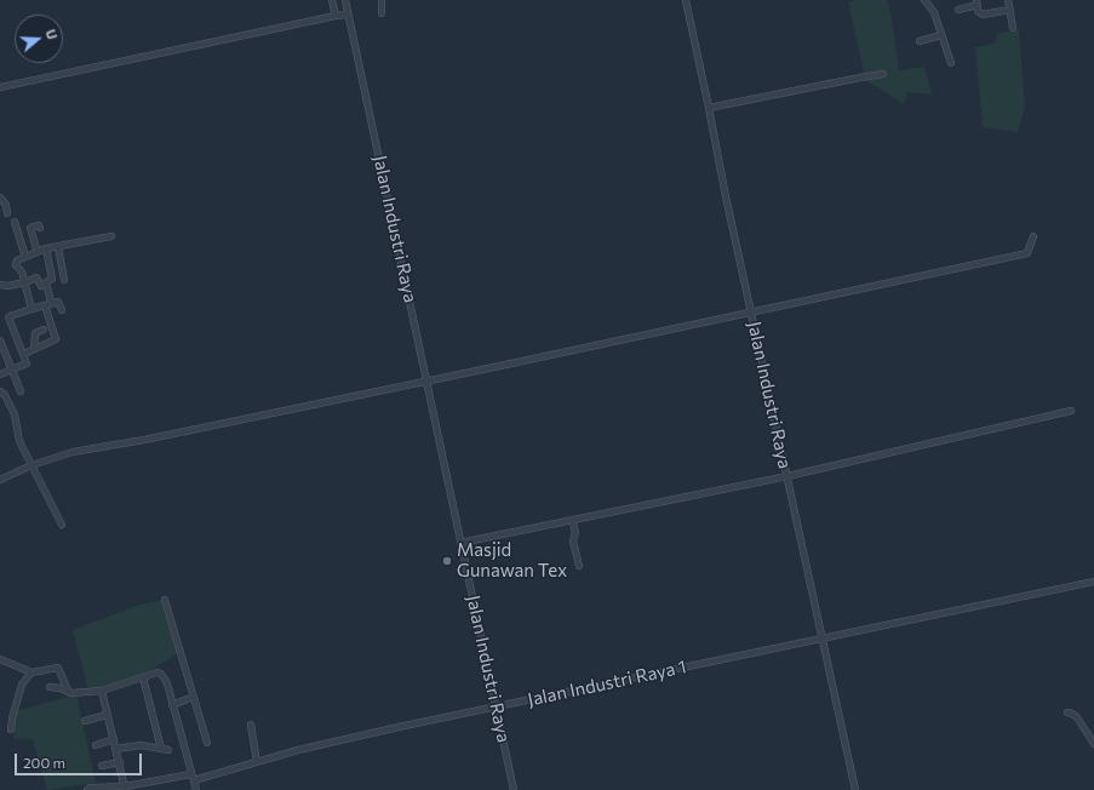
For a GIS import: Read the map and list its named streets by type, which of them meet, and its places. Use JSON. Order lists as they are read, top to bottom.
{
  "streets": {
    "street": ["Jalan Industri Raya", "Jalan Industri Raya 1"]
  },
  "crossings": [
    ["Jalan Industri Raya", "Jalan Industri Raya 1"]
  ],
  "places": ["Masjid Gunawan Tex"],
  "scale_bar": "200 m",
  "north": "right"
}
